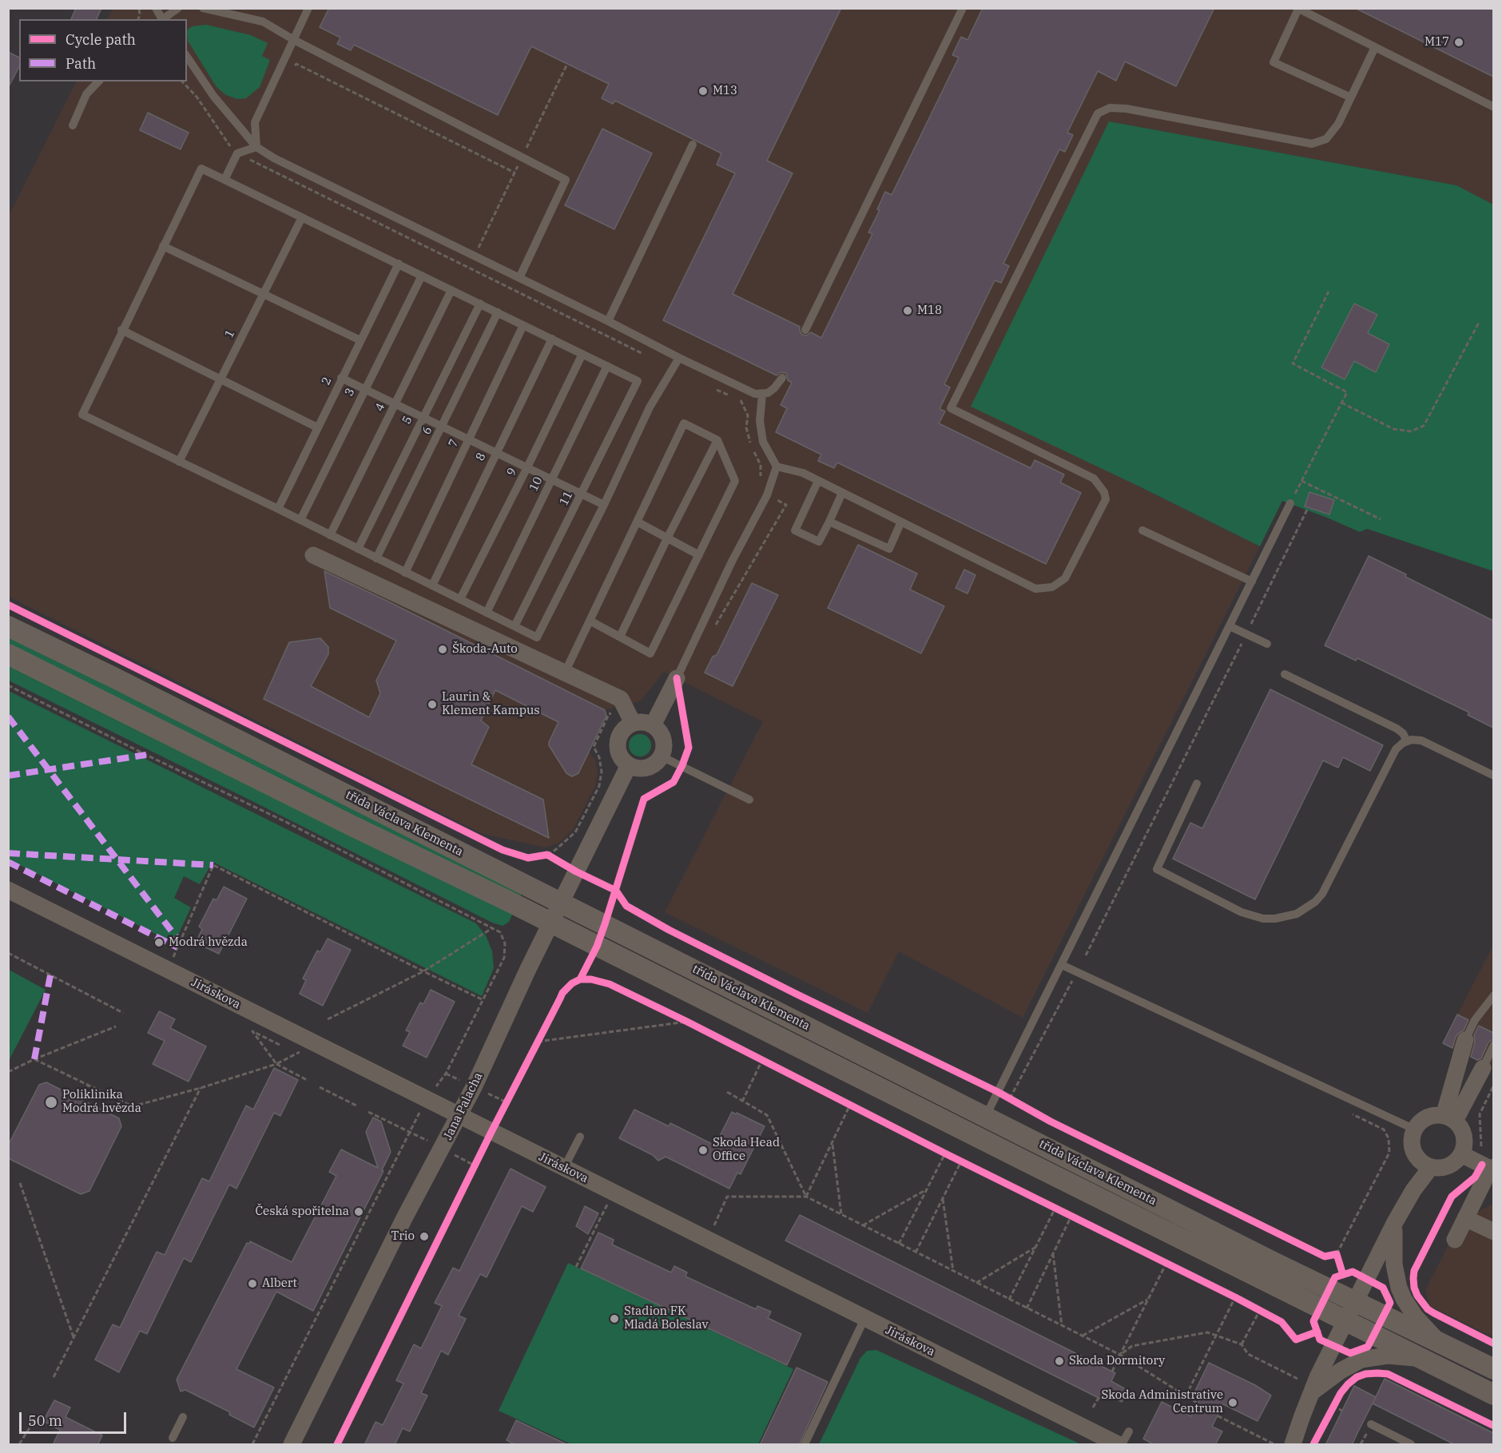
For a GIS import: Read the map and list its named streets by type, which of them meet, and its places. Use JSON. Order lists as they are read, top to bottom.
{
  "streets": {
    "street": ["třída Václava Klementa", "Jiráskova", "Jana Palacha"],
    "lane": [
      "1",
      "2",
      "3",
      "4",
      "5",
      "6",
      "7",
      "8",
      "9",
      "10",
      "11"
    ]
  },
  "crossings": [
    ["10", "11"],
    ["třída Václava Klementa", "Jana Palacha"],
    ["Jiráskova", "Jana Palacha"]
  ],
  "places": [
    "M17",
    "M13",
    "M18",
    "Škoda-Auto",
    "Laurin & Klement Kampus",
    "Modrá hvězda",
    "Poliklinika Modrá hvězda",
    "Skoda Head Office",
    "Česká spořitelna",
    "Trio",
    "Albert",
    "Stadion FK Mladá Boleslav",
    "Skoda Dormitory",
    "Skoda Administrative Centrum"
  ],
  "legend": ["Cycle path", "Path"],
  "scale_bar": "50 m"
}
